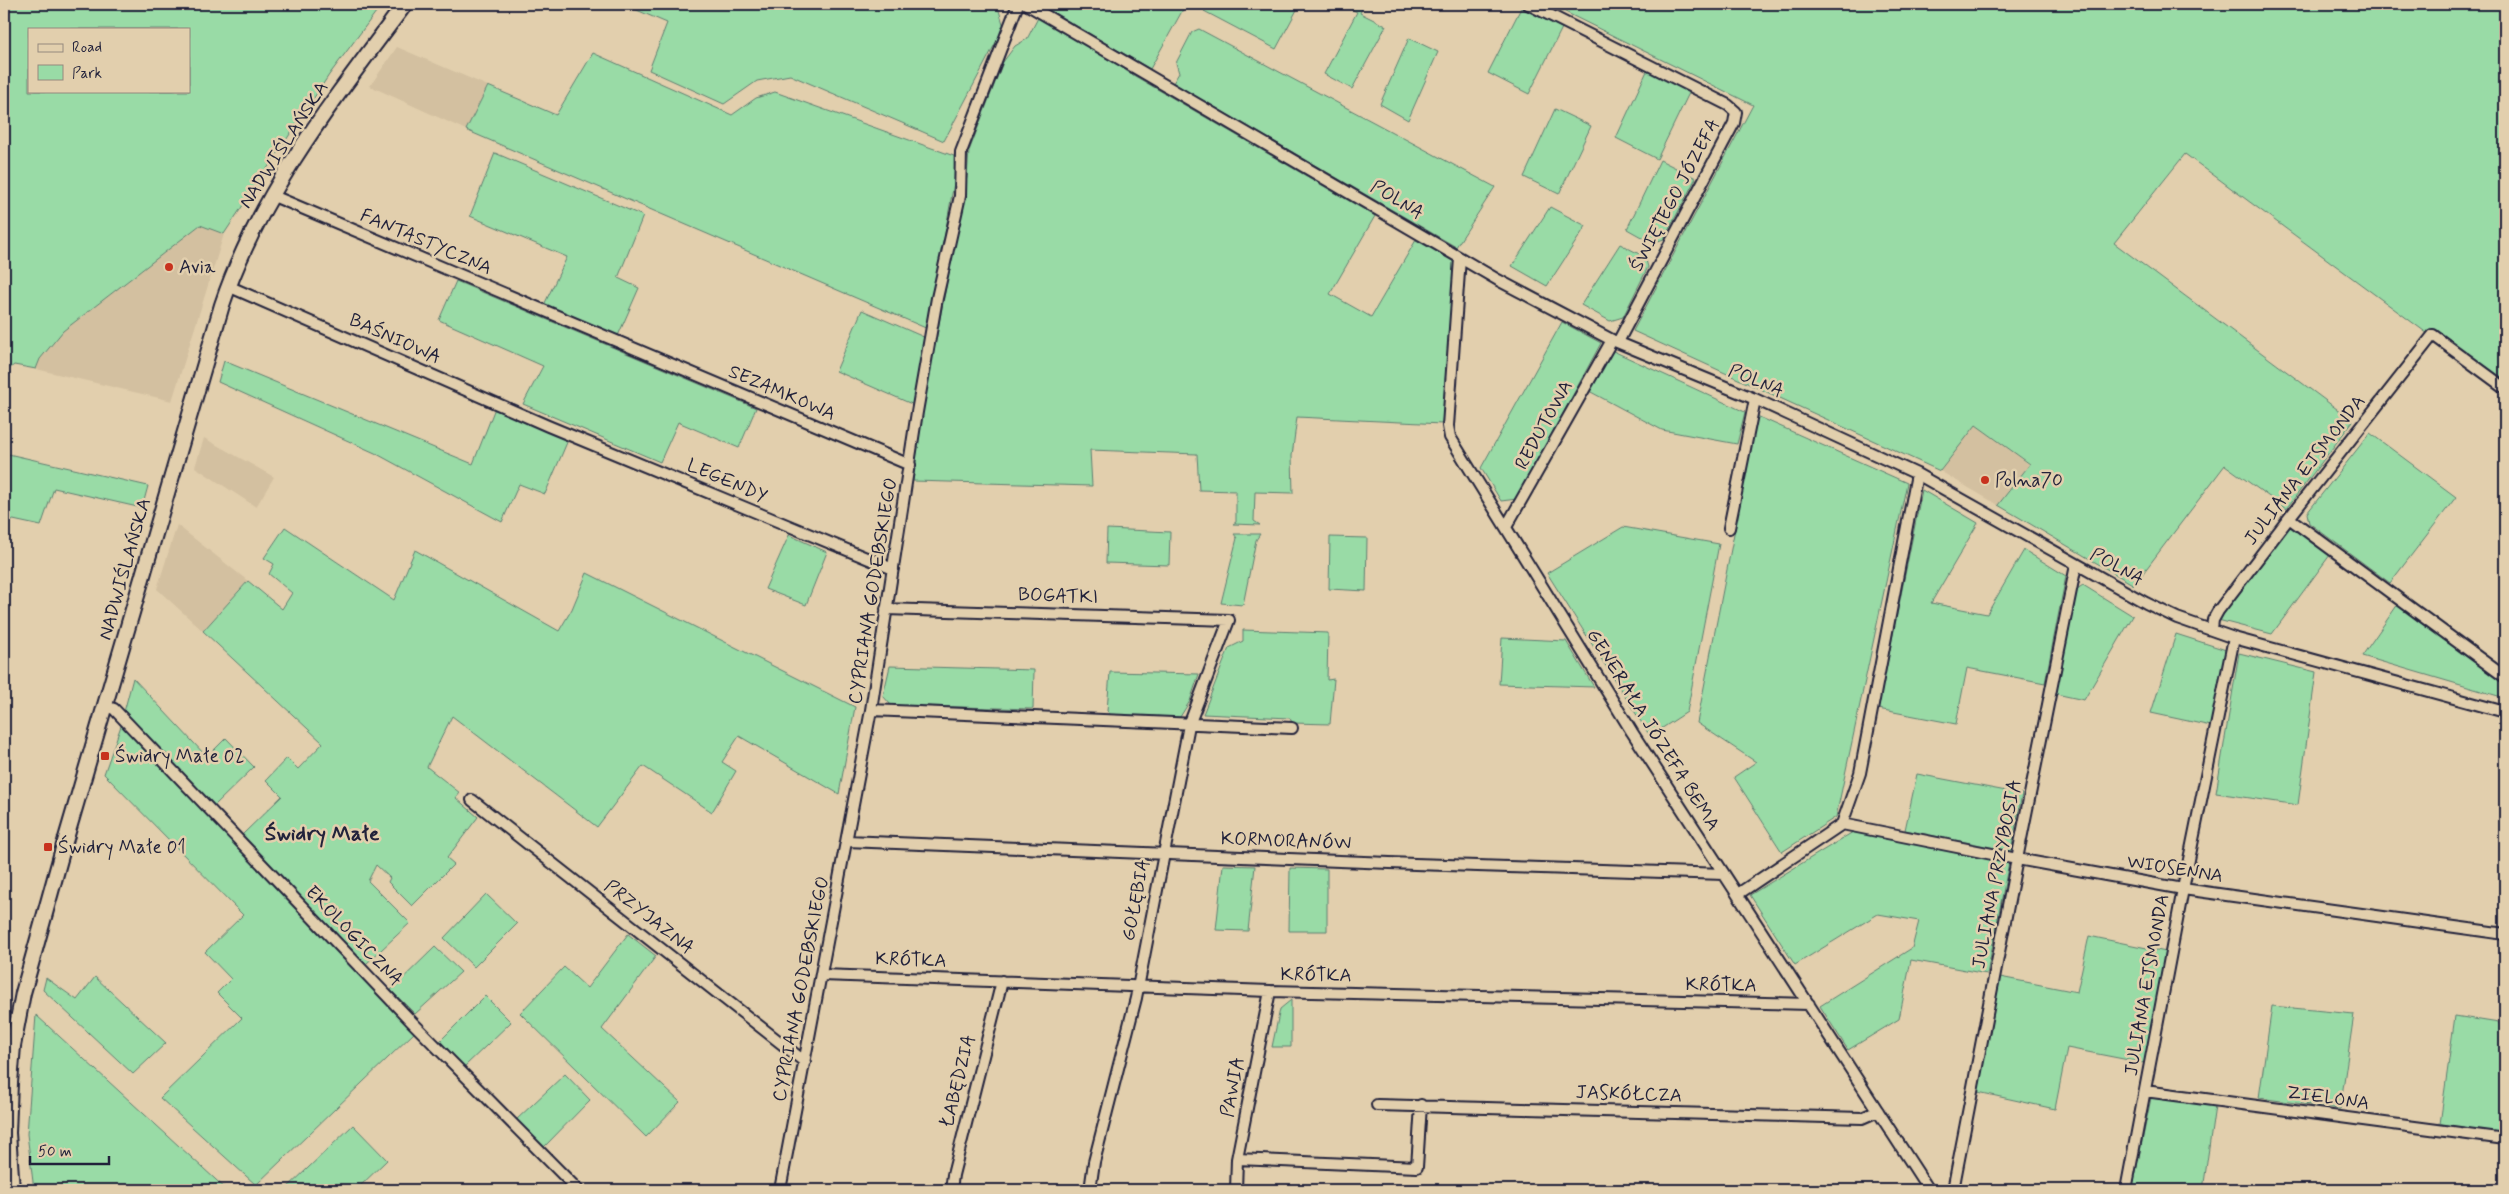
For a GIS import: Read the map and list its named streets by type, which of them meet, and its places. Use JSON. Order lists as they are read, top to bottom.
{
  "streets": {
    "main road": ["NADWIŚLAŃSKA"],
    "street": [
      "ŚWIĘTEGO JÓZEFA",
      "POLNA",
      "FANTASTYCZNA",
      "BAŚNIOWA",
      "SEZAMKOWA",
      "REDUTOWA",
      "JULIANA EJSMONDA",
      "LEGENDY",
      "CYPRIANA GODEBSKIEGO",
      "BOGATKI",
      "GENERAŁA JÓZEFA BEMA",
      "KORMORANÓW",
      "WIOSENNA",
      "JULIANA PRZYBOSIA",
      "GOŁĘBIA",
      "PRZYJAZNA",
      "EKOLOGICZNA",
      "KRÓTKA",
      "ŁABĘDZIA",
      "PAWIA",
      "JASKÓŁCZA",
      "ZIELONA"
    ]
  },
  "crossings": [
    ["NADWIŚLAŃSKA", "FANTASTYCZNA"],
    ["NADWIŚLAŃSKA", "BAŚNIOWA"],
    ["NADWIŚLAŃSKA", "EKOLOGICZNA"],
    ["ŚWIĘTEGO JÓZEFA", "POLNA"],
    ["ŚWIĘTEGO JÓZEFA", "REDUTOWA"],
    ["POLNA", "REDUTOWA"],
    ["POLNA", "JULIANA EJSMONDA"],
    ["POLNA", "GENERAŁA JÓZEFA BEMA"],
    ["POLNA", "JULIANA PRZYBOSIA"],
    ["FANTASTYCZNA", "SEZAMKOWA"],
    ["BAŚNIOWA", "LEGENDY"],
    ["SEZAMKOWA", "CYPRIANA GODEBSKIEGO"],
    ["REDUTOWA", "GENERAŁA JÓZEFA BEMA"],
    ["JULIANA EJSMONDA", "WIOSENNA"],
    ["JULIANA EJSMONDA", "ZIELONA"],
    ["LEGENDY", "CYPRIANA GODEBSKIEGO"],
    ["CYPRIANA GODEBSKIEGO", "BOGATKI"],
    ["CYPRIANA GODEBSKIEGO", "KORMORANÓW"],
    ["CYPRIANA GODEBSKIEGO", "PRZYJAZNA"],
    ["CYPRIANA GODEBSKIEGO", "KRÓTKA"],
    ["BOGATKI", "GOŁĘBIA"],
    ["GENERAŁA JÓZEFA BEMA", "KORMORANÓW"],
    ["GENERAŁA JÓZEFA BEMA", "KRÓTKA"],
    ["GENERAŁA JÓZEFA BEMA", "JASKÓŁCZA"],
    ["KORMORANÓW", "GOŁĘBIA"],
    ["WIOSENNA", "JULIANA PRZYBOSIA"],
    ["GOŁĘBIA", "KRÓTKA"],
    ["KRÓTKA", "ŁABĘDZIA"],
    ["KRÓTKA", "PAWIA"]
  ],
  "districts": ["Świdry Małe"],
  "places": {
    "other": ["Avia", "Polna70"],
    "transit": ["Świdry Małe 02", "Świdry Małe 01"]
  },
  "legend": ["Road", "Park"],
  "scale_bar": "50 m"
}
